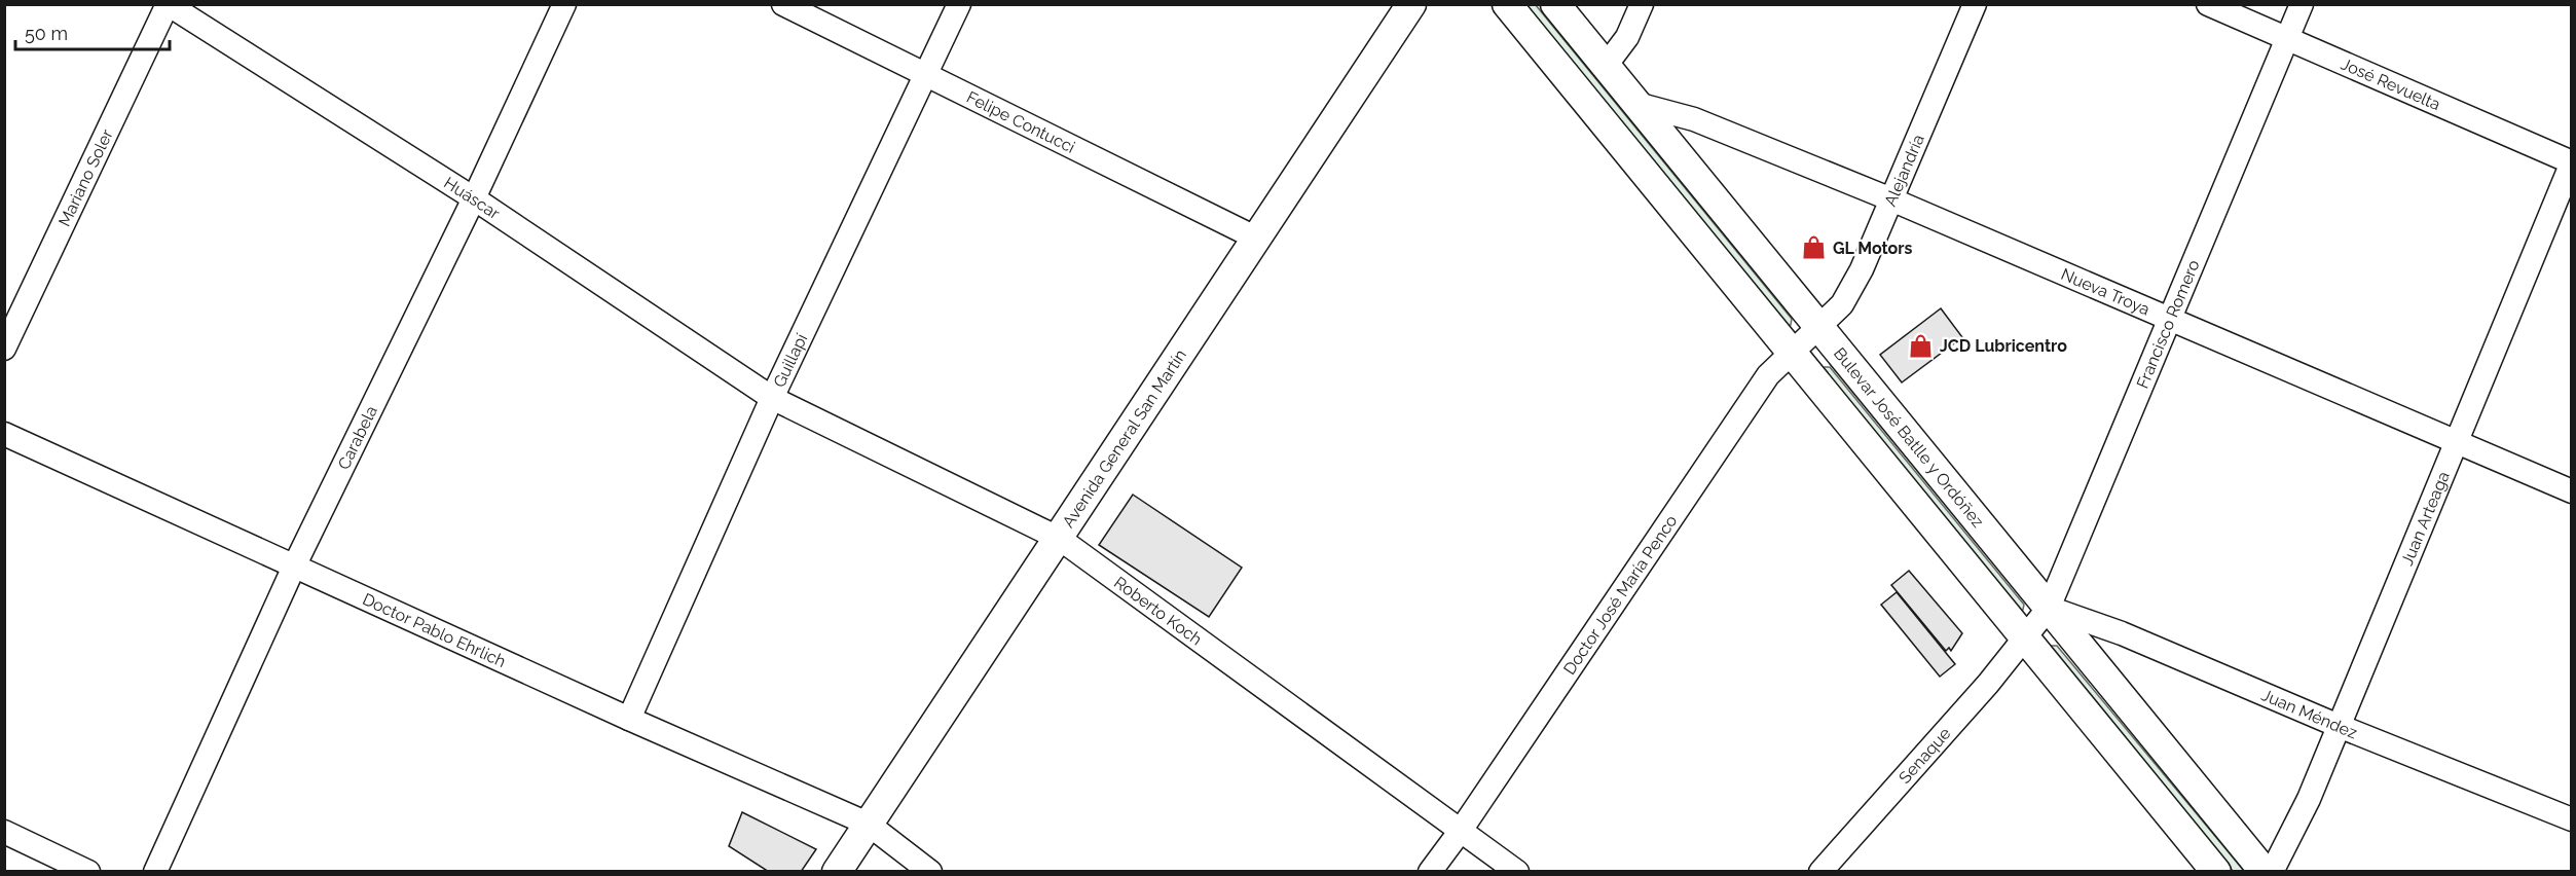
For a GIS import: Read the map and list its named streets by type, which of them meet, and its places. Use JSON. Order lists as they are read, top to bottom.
{
  "streets": {
    "main road": ["Bulevar José Batlle y Ordóñez", "Avenida General San Martín"],
    "street": [
      "José Revuelta",
      "Felipe Contucci",
      "Alejandría",
      "Mariano Soler",
      "Huáscar",
      "Nueva Troya",
      "Francisco Romero",
      "Guillapí",
      "Carabela",
      "Juan Arteaga",
      "Doctor José María Penco",
      "Roberto Koch",
      "Doctor Pablo Ehrlich",
      "Juan Méndez",
      "Senaque"
    ]
  },
  "crossings": [
    ["José Revuelta", "Francisco Romero"],
    ["José Revuelta", "Juan Arteaga"],
    ["Felipe Contucci", "Guillapí"],
    ["Felipe Contucci", "Avenida General San Martín"],
    ["Alejandría", "Nueva Troya"],
    ["Alejandría", "Bulevar José Batlle y Ordóñez"],
    ["Alejandría", "Doctor José María Penco"],
    ["Mariano Soler", "Huáscar"],
    ["Huáscar", "Guillapí"],
    ["Huáscar", "Carabela"],
    ["Huáscar", "Roberto Koch"],
    ["Nueva Troya", "Francisco Romero"],
    ["Nueva Troya", "Bulevar José Batlle y Ordóñez"],
    ["Nueva Troya", "Juan Arteaga"],
    ["Francisco Romero", "Bulevar José Batlle y Ordóñez"],
    ["Francisco Romero", "Juan Méndez"],
    ["Francisco Romero", "Senaque"],
    ["Guillapí", "Roberto Koch"],
    ["Guillapí", "Doctor Pablo Ehrlich"],
    ["Carabela", "Doctor Pablo Ehrlich"],
    ["Bulevar José Batlle y Ordóñez", "Doctor José María Penco"],
    ["Bulevar José Batlle y Ordóñez", "Juan Méndez"],
    ["Avenida General San Martín", "Roberto Koch"],
    ["Avenida General San Martín", "Doctor Pablo Ehrlich"],
    ["Juan Arteaga", "Juan Méndez"],
    ["Doctor José María Penco", "Roberto Koch"]
  ],
  "places": {
    "shop": ["GL Motors", "JCD Lubricentro"]
  },
  "scale_bar": "50 m"
}
